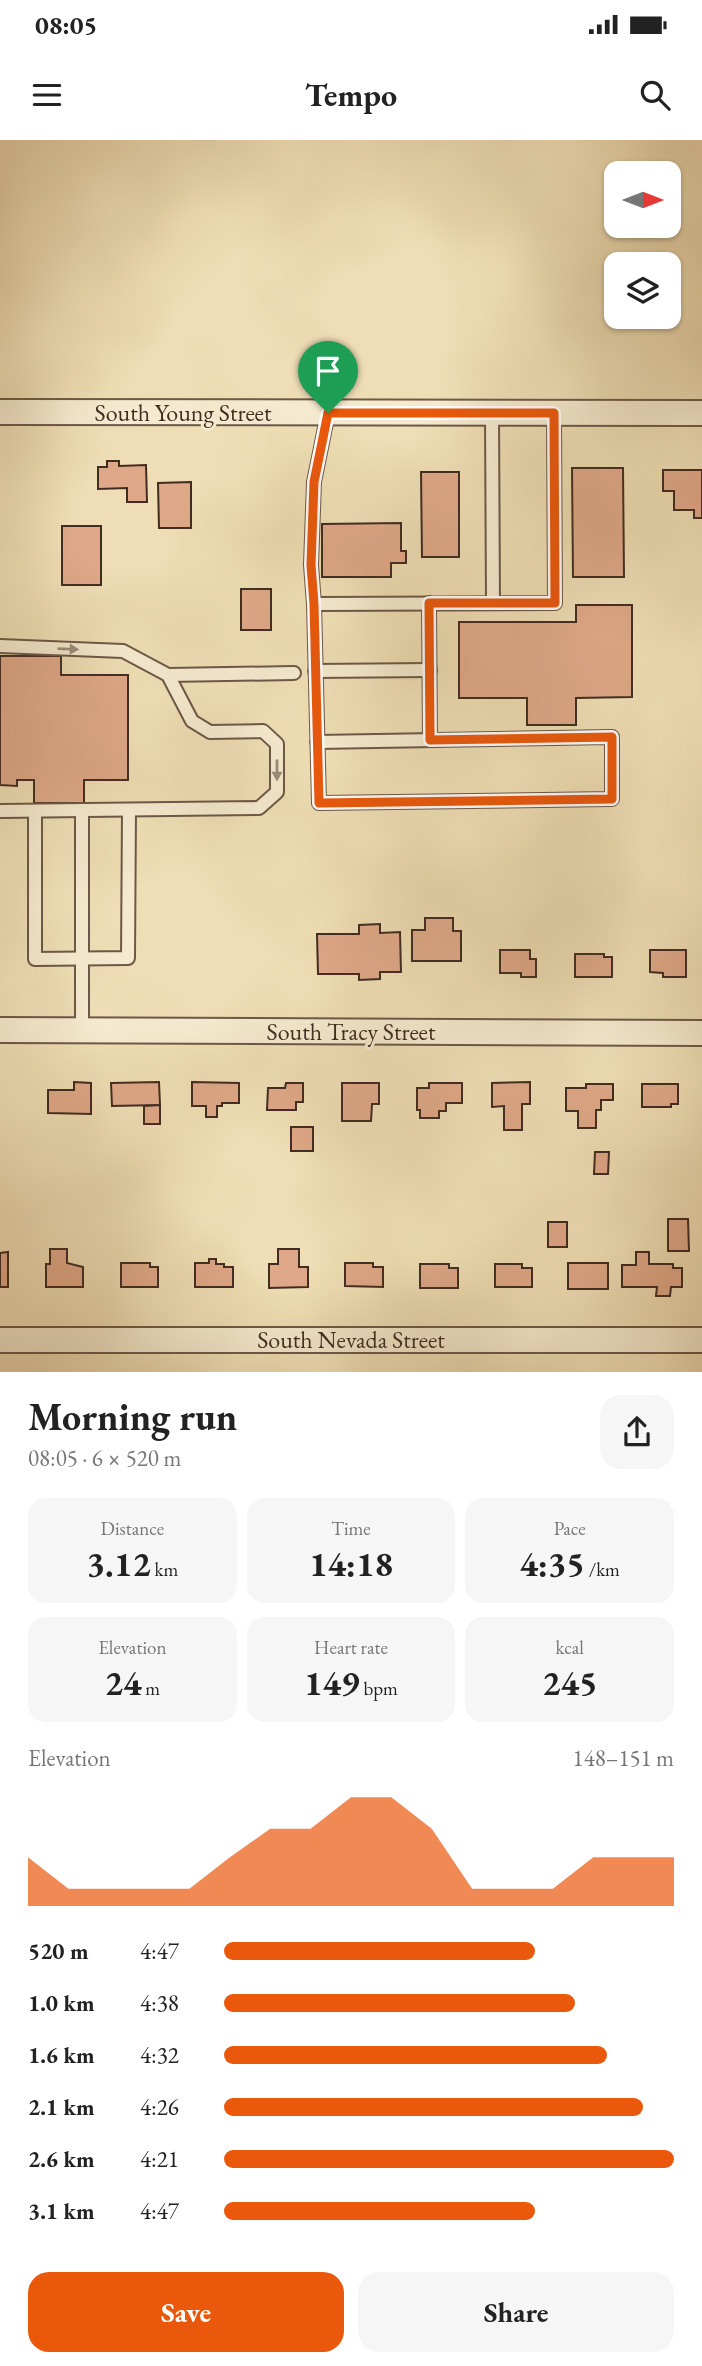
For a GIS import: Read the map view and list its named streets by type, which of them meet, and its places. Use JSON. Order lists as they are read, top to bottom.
{
  "streets": {
    "street": ["South Young Street", "South Tracy Street", "South Nevada Street"]
  },
  "north": "right",
  "page": {
    "status": "08:05",
    "header": "Tempo",
    "heading": ["Morning run", "08:05 · 6 × 520 m"],
    "stats": [
      ["Distance", "3.12 km"],
      ["Time", "14:18"],
      ["Pace", "4:35 /km"],
      ["Elevation", "24 m"],
      ["Heart rate", "149 bpm"],
      ["kcal", "245"]
    ],
    "chart": ["Elevation", "148–151 m"],
    "list": [
      {
        "name": "520 m",
        "note": "4:47"
      },
      {
        "name": "1.0 km",
        "note": "4:38"
      },
      {
        "name": "1.6 km",
        "note": "4:32"
      },
      {
        "name": "2.1 km",
        "note": "4:26"
      },
      {
        "name": "2.6 km",
        "note": "4:21"
      },
      {
        "name": "3.1 km",
        "note": "4:47"
      }
    ],
    "buttons": ["Save", "Share"]
  }
}
